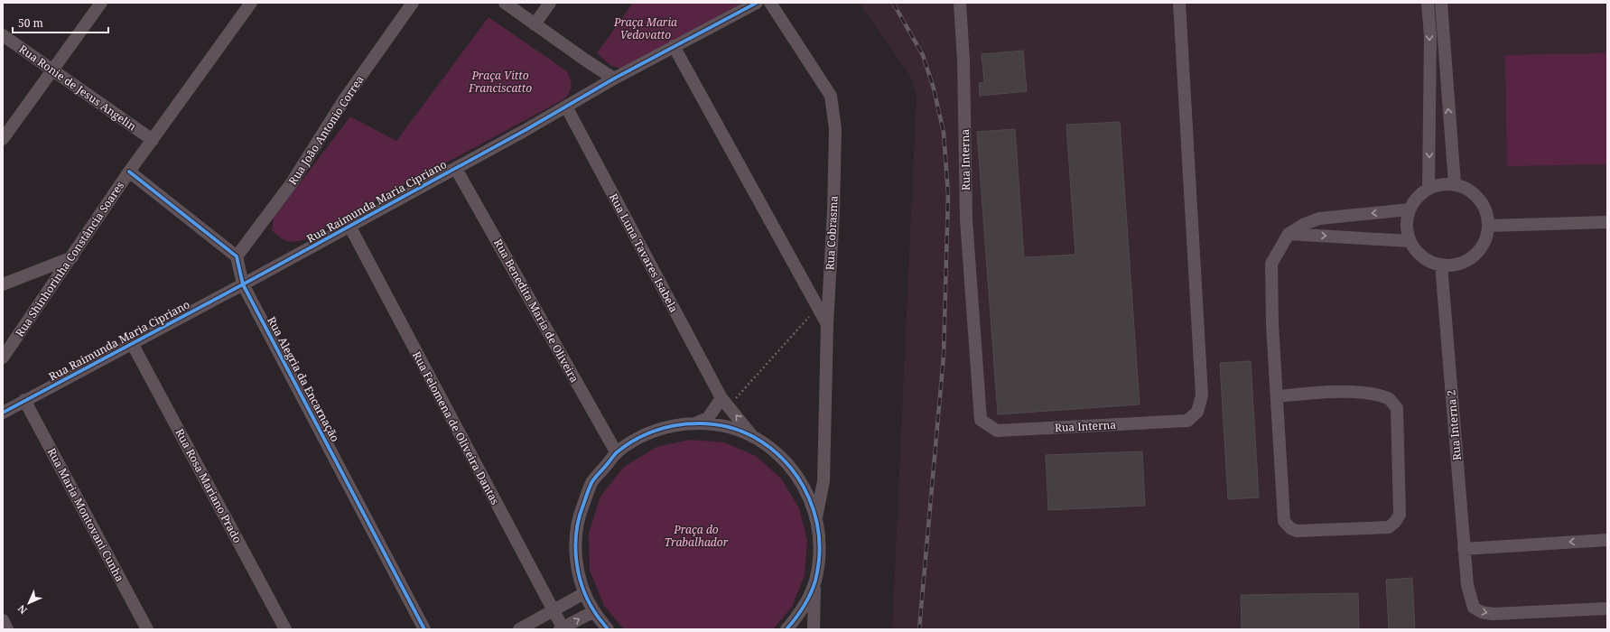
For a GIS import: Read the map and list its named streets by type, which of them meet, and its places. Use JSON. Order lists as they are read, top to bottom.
{
  "streets": {
    "street": [
      "Rua Ronie de Jesus Angelin",
      "Rua João Antonio Correa",
      "Rua Interna",
      "Rua Raimunda Maria Cipriano",
      "Rua Cobrasma",
      "Rua Luna Tavares Isabela",
      "Rua Shinhorinha Constância Soares",
      "Rua Benedita Maria de Oliveira",
      "Rua Alegria da Encarnação",
      "Rua Interna 2",
      "Rua Felomena de Oliveira Dantas",
      "Rua Rosa Mariano Prado",
      "Rua Maria Montovani Cunha"
    ]
  },
  "crossings": [
    ["Rua Ronie de Jesus Angelin", "Rua Shinhorinha Constância Soares"],
    ["Rua João Antonio Correa", "Rua Alegria da Encarnação"],
    ["Rua Raimunda Maria Cipriano", "Rua Luna Tavares Isabela"],
    ["Rua Raimunda Maria Cipriano", "Rua Benedita Maria de Oliveira"],
    ["Rua Raimunda Maria Cipriano", "Rua Alegria da Encarnação"],
    ["Rua Raimunda Maria Cipriano", "Rua Felomena de Oliveira Dantas"],
    ["Rua Raimunda Maria Cipriano", "Rua Rosa Mariano Prado"],
    ["Rua Raimunda Maria Cipriano", "Rua Maria Montovani Cunha"]
  ],
  "parks": ["Praça Maria Vedovatto", "Praça Vitto Franciscatto", "Praça do Trabalhador"],
  "scale_bar": "50 m",
  "north": "bottom left"
}
